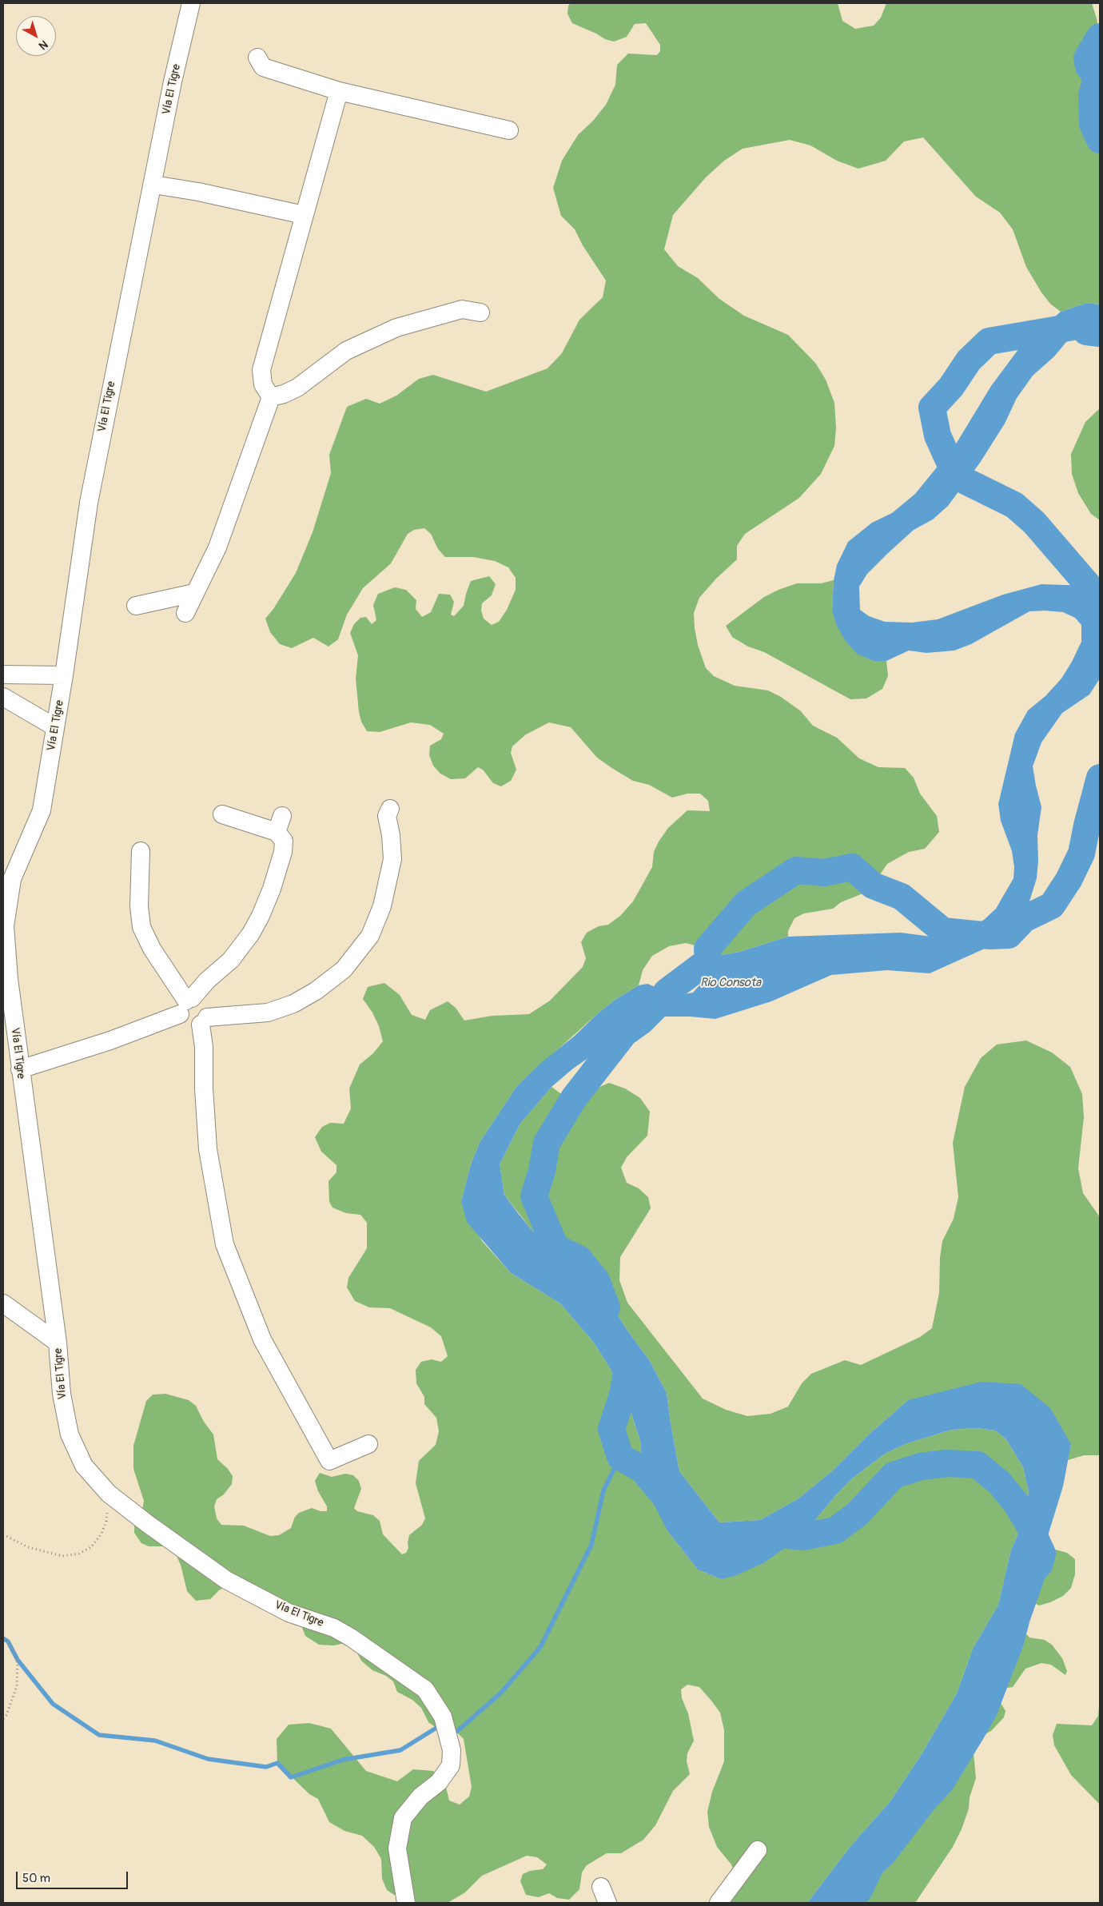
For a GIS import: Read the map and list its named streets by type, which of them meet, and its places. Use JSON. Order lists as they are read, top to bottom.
{
  "streets": {
    "street": ["Vía El Tigre"]
  },
  "water": ["Rio Consota"],
  "scale_bar": "50 m",
  "north": "bottom right"
}
